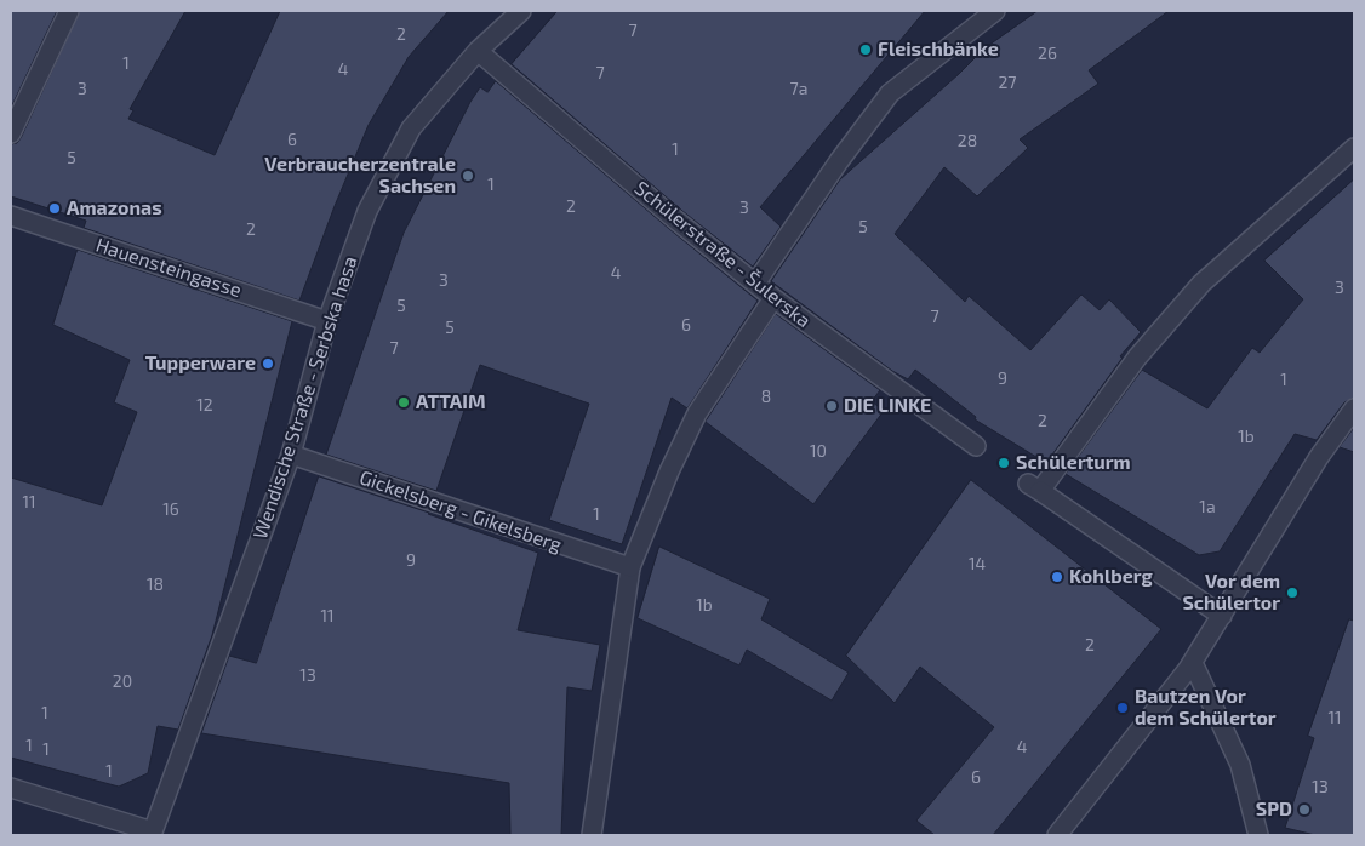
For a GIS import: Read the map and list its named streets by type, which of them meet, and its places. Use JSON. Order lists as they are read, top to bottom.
{
  "streets": {
    "street": [
      "Schülerstraße - Šulerska",
      "Hauensteingasse",
      "Wendische Straße - Serbska hasa",
      "Gickelsberg - Gikelsberg"
    ]
  },
  "crossings": [
    ["Schülerstraße - Šulerska", "Wendische Straße - Serbska hasa"],
    ["Hauensteingasse", "Wendische Straße - Serbska hasa"],
    ["Wendische Straße - Serbska hasa", "Gickelsberg - Gikelsberg"]
  ],
  "places": [
    "Fleischbänke",
    "Verbraucherzentrale Sachsen",
    "Amazonas",
    "Tupperware",
    "ATTAIM",
    "DIE LINKE",
    "Schülerturm",
    "Kohlberg",
    "Vor dem Schülertor",
    "Bautzen Vor dem Schülertor",
    "SPD"
  ],
  "house_numbers": [
    "7",
    "2",
    "26",
    "1",
    "4",
    "7",
    "27",
    "3",
    "7a",
    "6",
    "28",
    "1",
    "5",
    "1",
    "2",
    "3",
    "5",
    "2",
    "4",
    "3",
    "3",
    "5",
    "7",
    "6",
    "5",
    "7",
    "9",
    "1",
    "8",
    "12",
    "2",
    "1b",
    "10",
    "11",
    "1a",
    "16",
    "1",
    "9",
    "14",
    "18",
    "1b",
    "11",
    "2",
    "13",
    "20",
    "1",
    "11",
    "1",
    "4",
    "1",
    "1",
    "6",
    "13"
  ]
}
